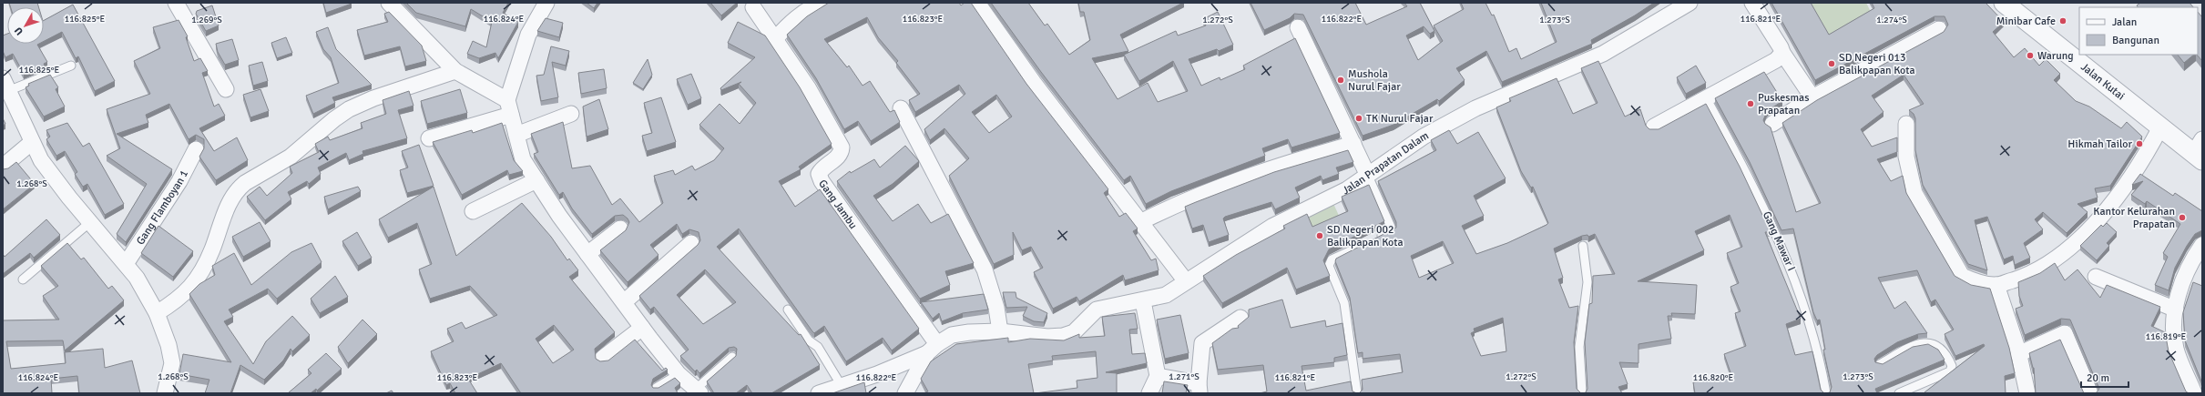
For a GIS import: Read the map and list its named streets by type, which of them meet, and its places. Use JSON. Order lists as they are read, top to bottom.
{
  "streets": {
    "street": [
      "Jalan Kutai",
      "Jalan Prapatan Dalam",
      "Gang Jambu",
      "Gang Flamboyan 1"
    ],
    "lane": ["Gang Mawar I"]
  },
  "crossings": [
    ["Jalan Prapatan Dalam", "Gang Jambu"]
  ],
  "places": [
    "Minibar Cafe",
    "Warung",
    "SD Negeri 013 Balikpapan Kota",
    "Mushola Nurul Fajar",
    "Puskesmas Prapatan",
    "TK Nurul Fajar",
    "Hikmah Tailor",
    "Kantor Kelurahan Prapatan",
    "SD Negeri 002 Balikpapan Kota"
  ],
  "legend": ["Jalan", "Bangunan"],
  "scale_bar": "20 m",
  "north": "bottom left",
  "coordinates": [
    "116.825°E",
    "116.824°E",
    "116.823°E",
    "116.822°E",
    "116.821°E",
    "1.269°S",
    "1.272°S",
    "1.273°S",
    "1.274°S",
    "1.268°S",
    "116.819°E",
    "1.271°S",
    "116.820°E"
  ]
}
